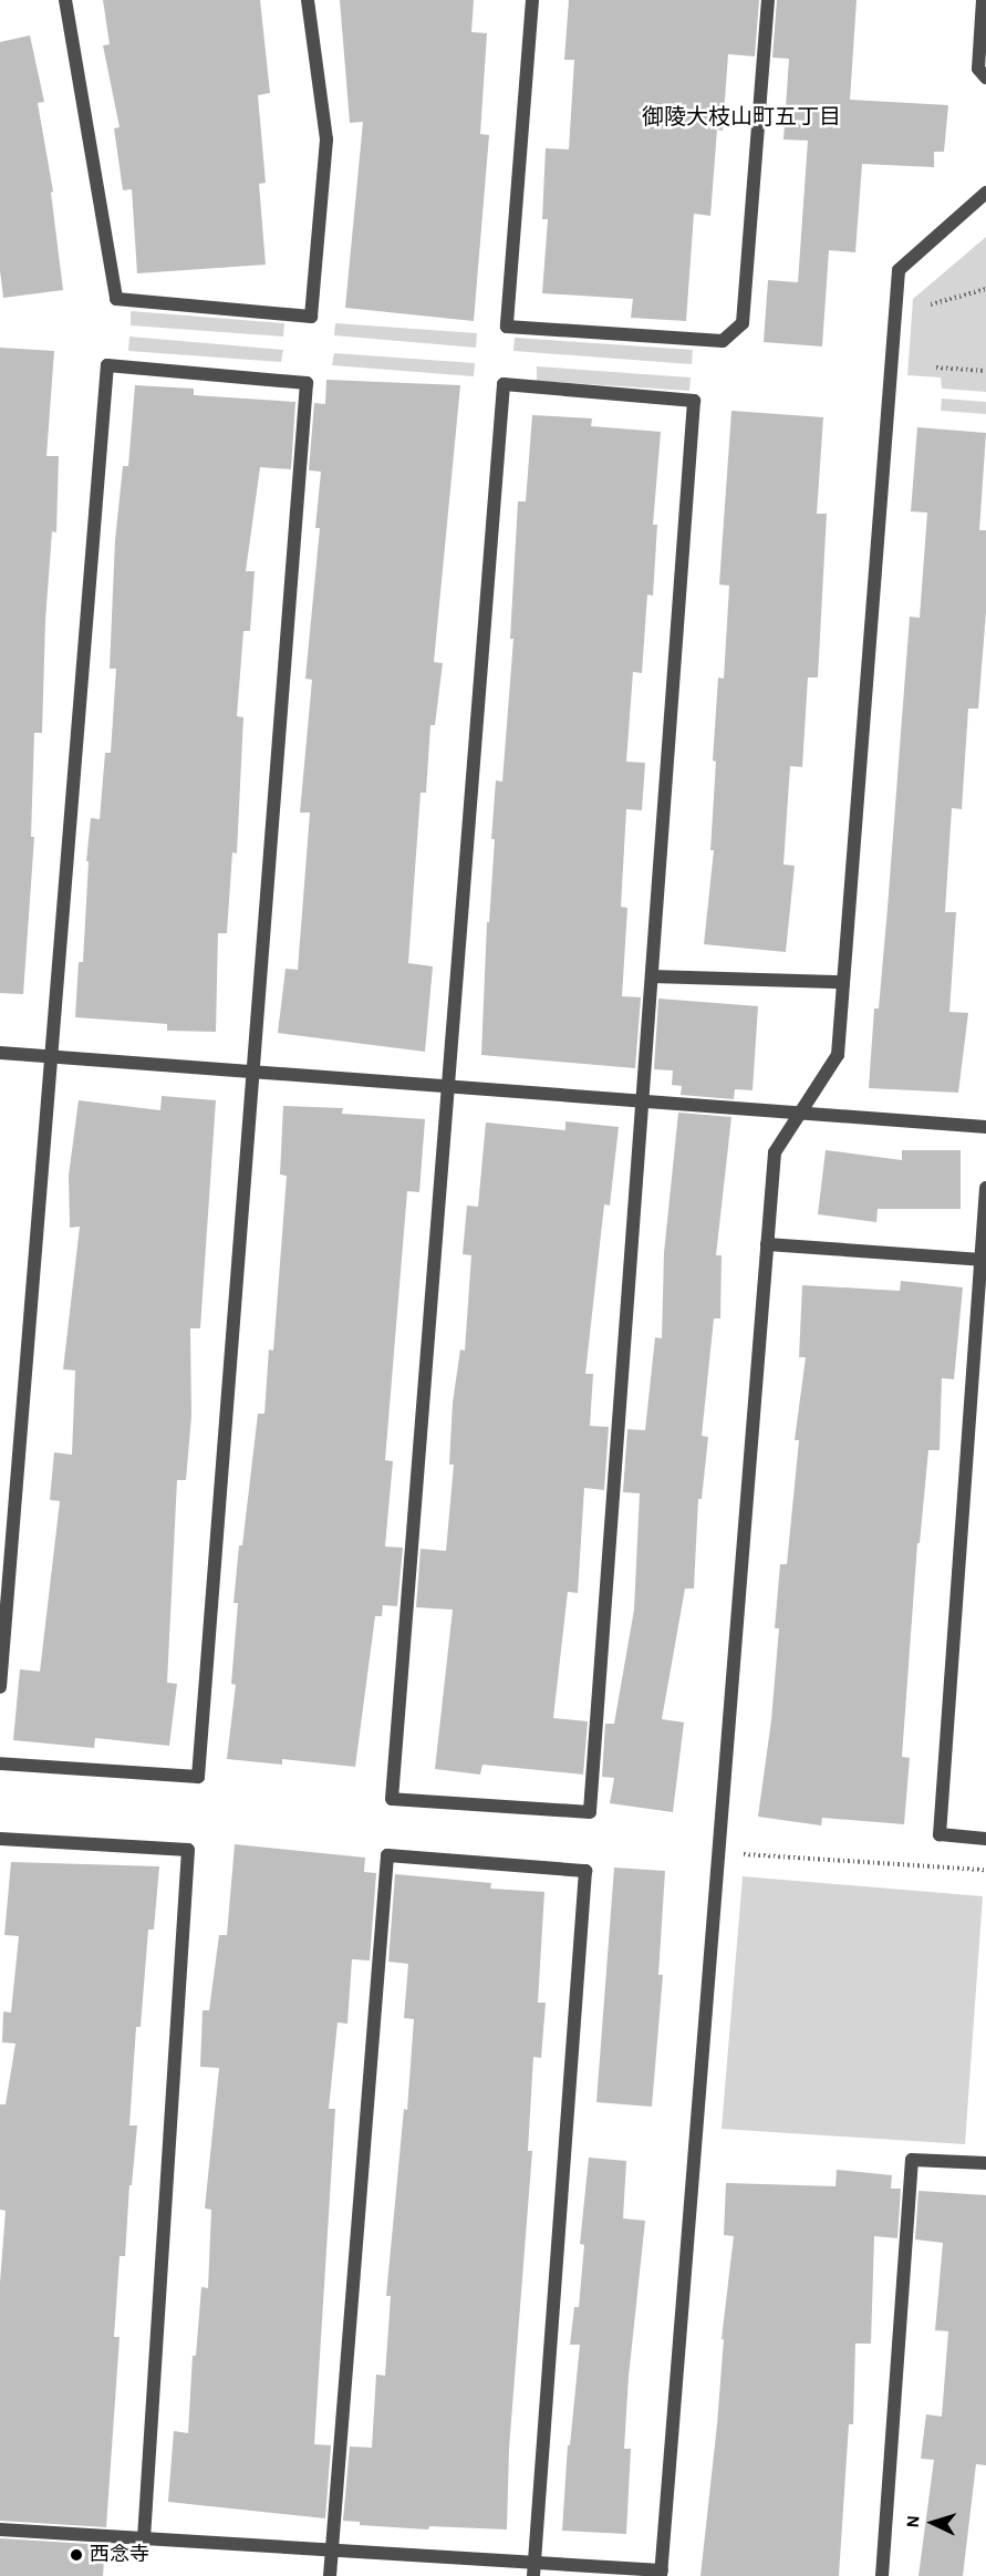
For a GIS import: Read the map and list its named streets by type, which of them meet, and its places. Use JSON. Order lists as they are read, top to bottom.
{
  "districts": ["御陵大枝山町五丁目"],
  "places": ["西念寺"],
  "north": "left"
}
